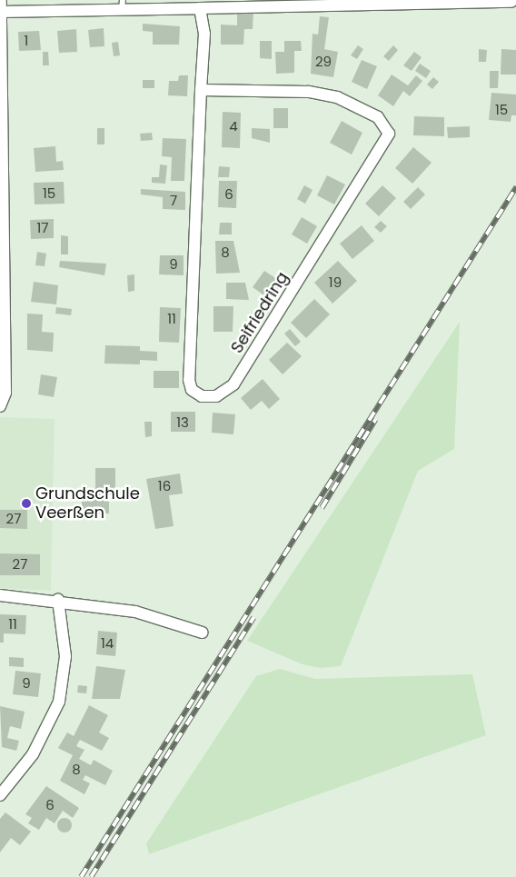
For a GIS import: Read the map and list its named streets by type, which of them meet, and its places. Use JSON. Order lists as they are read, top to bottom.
{
  "streets": {
    "street": ["Seifriedring"]
  },
  "places": ["Grundschule Veerßen"],
  "house_numbers": [
    "1",
    "29",
    "15",
    "4",
    "15",
    "6",
    "7",
    "17",
    "8",
    "9",
    "19",
    "11",
    "13",
    "16",
    "27",
    "27",
    "11",
    "14",
    "9",
    "8",
    "6"
  ]
}
